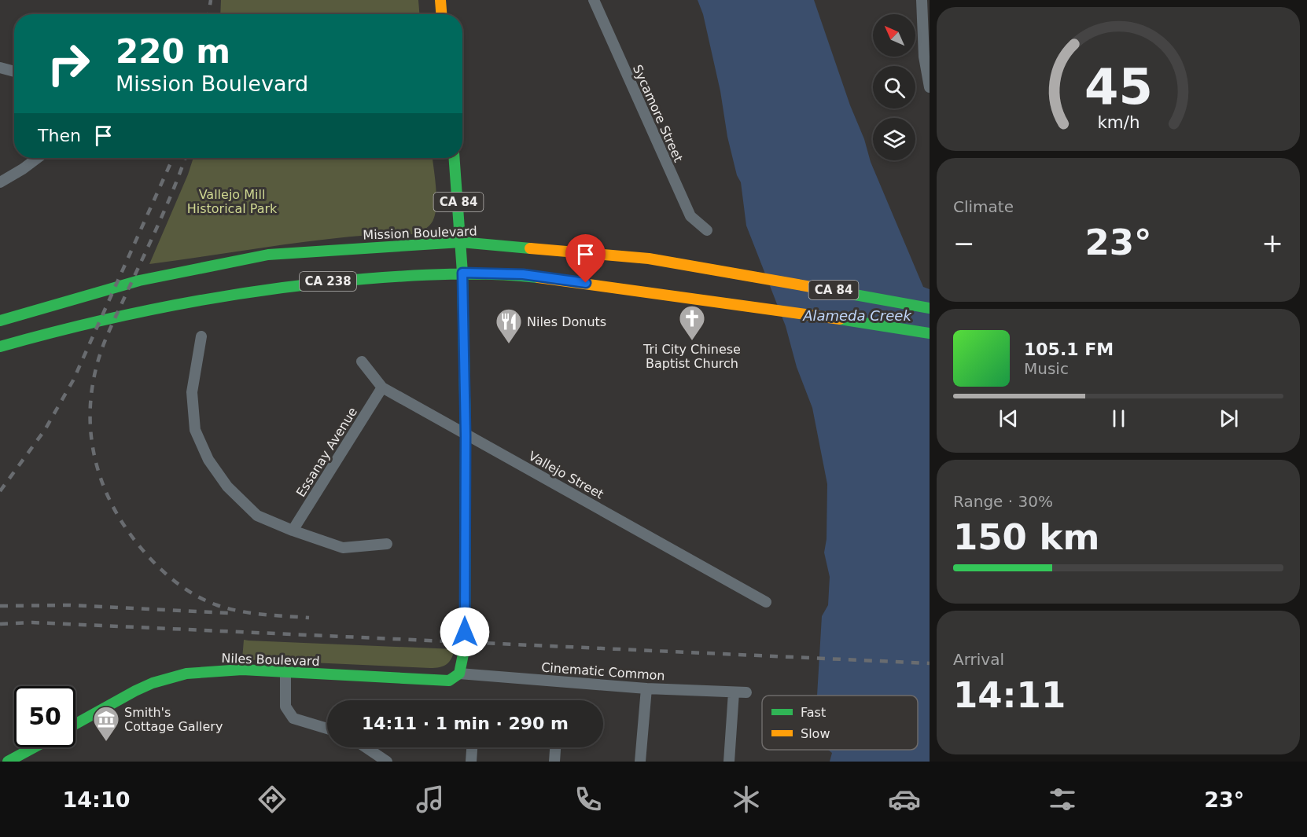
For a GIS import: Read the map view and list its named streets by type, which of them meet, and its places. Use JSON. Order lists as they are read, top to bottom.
{
  "streets": {
    "main road": [
      "CA 84",
      "Mission Boulevard",
      "CA 238",
      "Niles Boulevard"
    ],
    "street": [
      "Sycamore Street",
      "Essanay Avenue",
      "Vallejo Street",
      "Cinematic Common"
    ]
  },
  "crossings": [
    ["CA 84", "Mission Boulevard"],
    ["CA 84", "CA 238"],
    ["Essanay Avenue", "Vallejo Street"],
    ["Niles Boulevard", "Cinematic Common"]
  ],
  "water": ["Alameda Creek"],
  "parks": ["Vallejo Mill Historical Park"],
  "places": {
    "church": ["Tri City Chinese Baptist Church"],
    "restaurant": ["Niles Donuts"],
    "museum": ["Smith's Cottage Gallery"]
  },
  "legend": ["Fast", "Slow"],
  "north": "top left",
  "page": {
    "turn": ["220 m", "Mission Boulevard"],
    "then": "Then",
    "tile": [
      "Climate",
      ["Range · 30%", "150 km"],
      ["Arrival", "14:11"]
    ],
    "heat": ["−", "23°", "+"],
    "song": ["105.1 FM", "Music"],
    "limit": "50",
    "trip": "14:11 · 1 min · 290 m",
    "tabs": ["14:10", "23°"],
    "gauge": ["45", "km/h"]
  }
}
